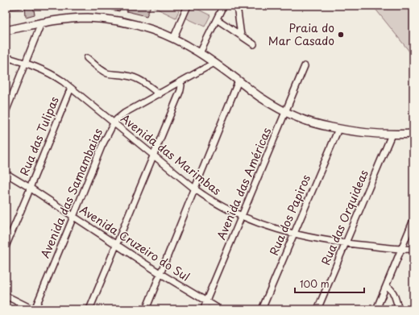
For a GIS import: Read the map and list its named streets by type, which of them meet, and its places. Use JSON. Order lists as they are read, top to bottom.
{
  "streets": {
    "street": [
      "Rua das Tulipas",
      "Avenida das Marimbas",
      "Avenida das Américas",
      "Avenida das Samambaias",
      "Rua dos Papiros",
      "Rua das Orquideas",
      "Avenida Cruzeiro do Sul"
    ]
  },
  "crossings": [
    ["Rua das Tulipas", "Avenida das Marimbas"],
    ["Rua das Tulipas", "Avenida Cruzeiro do Sul"],
    ["Avenida das Marimbas", "Avenida das Américas"],
    ["Avenida das Marimbas", "Avenida das Samambaias"],
    ["Avenida das Marimbas", "Rua dos Papiros"],
    ["Avenida das Marimbas", "Rua das Orquideas"],
    ["Avenida das Américas", "Avenida Cruzeiro do Sul"],
    ["Avenida das Samambaias", "Avenida Cruzeiro do Sul"]
  ],
  "places": ["Praia do Mar Casado"],
  "scale_bar": "100 m"
}
